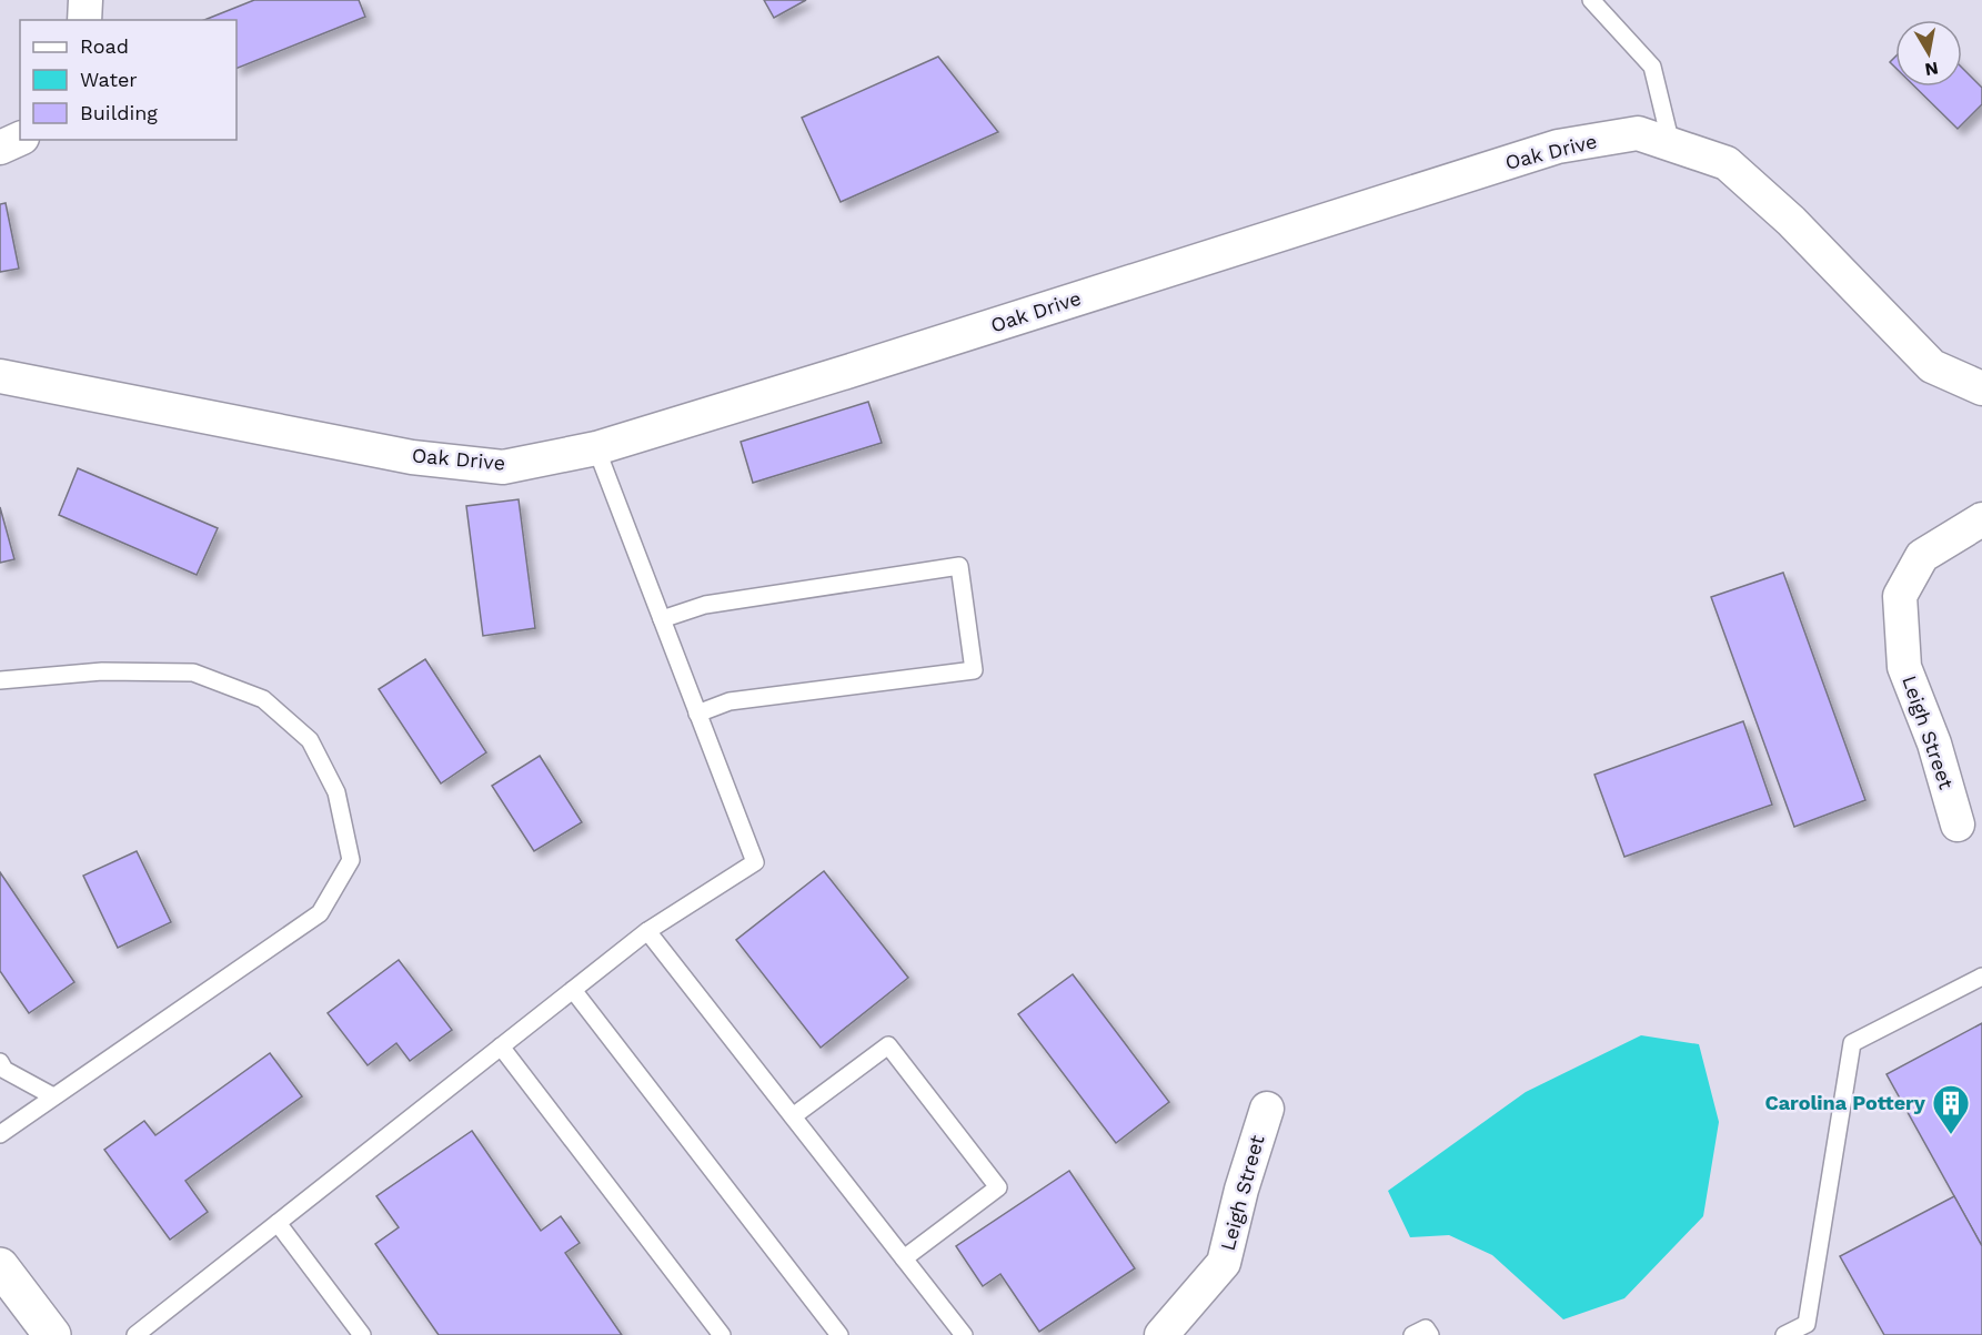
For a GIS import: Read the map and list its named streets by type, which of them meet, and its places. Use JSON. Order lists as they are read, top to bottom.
{
  "streets": {
    "street": ["Oak Drive", "Leigh Street"]
  },
  "places": {
    "building": ["Carolina Pottery"]
  },
  "legend": ["Road", "Water", "Building"],
  "north": "bottom"
}
